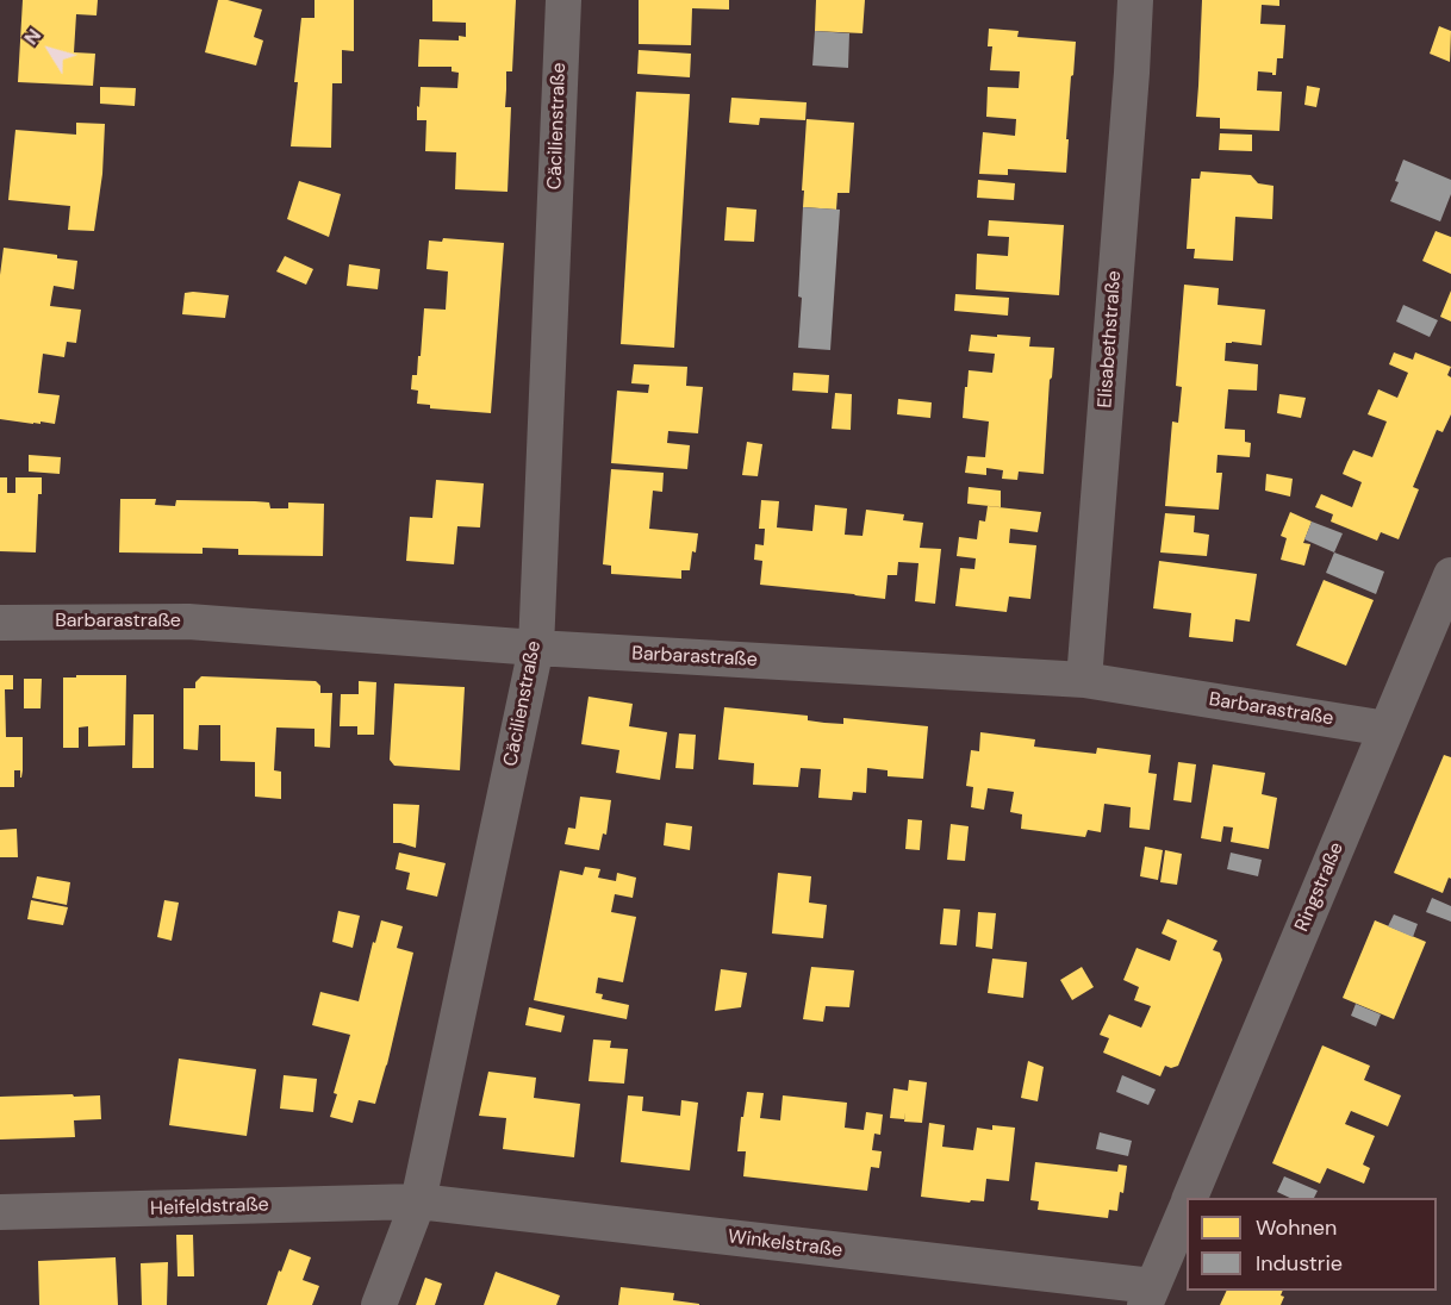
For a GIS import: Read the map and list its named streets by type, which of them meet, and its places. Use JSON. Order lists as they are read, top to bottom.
{
  "streets": {
    "street": [
      "Cäcilienstraße",
      "Elisabethstraße",
      "Barbarastraße",
      "Ringstraße",
      "Heifeldstraße",
      "Winkelstraße"
    ]
  },
  "crossings": [
    ["Cäcilienstraße", "Barbarastraße"],
    ["Cäcilienstraße", "Heifeldstraße"],
    ["Cäcilienstraße", "Winkelstraße"],
    ["Elisabethstraße", "Barbarastraße"],
    ["Barbarastraße", "Ringstraße"],
    ["Ringstraße", "Winkelstraße"],
    ["Heifeldstraße", "Winkelstraße"]
  ],
  "legend": ["Wohnen", "Industrie"],
  "north": "top left"
}
